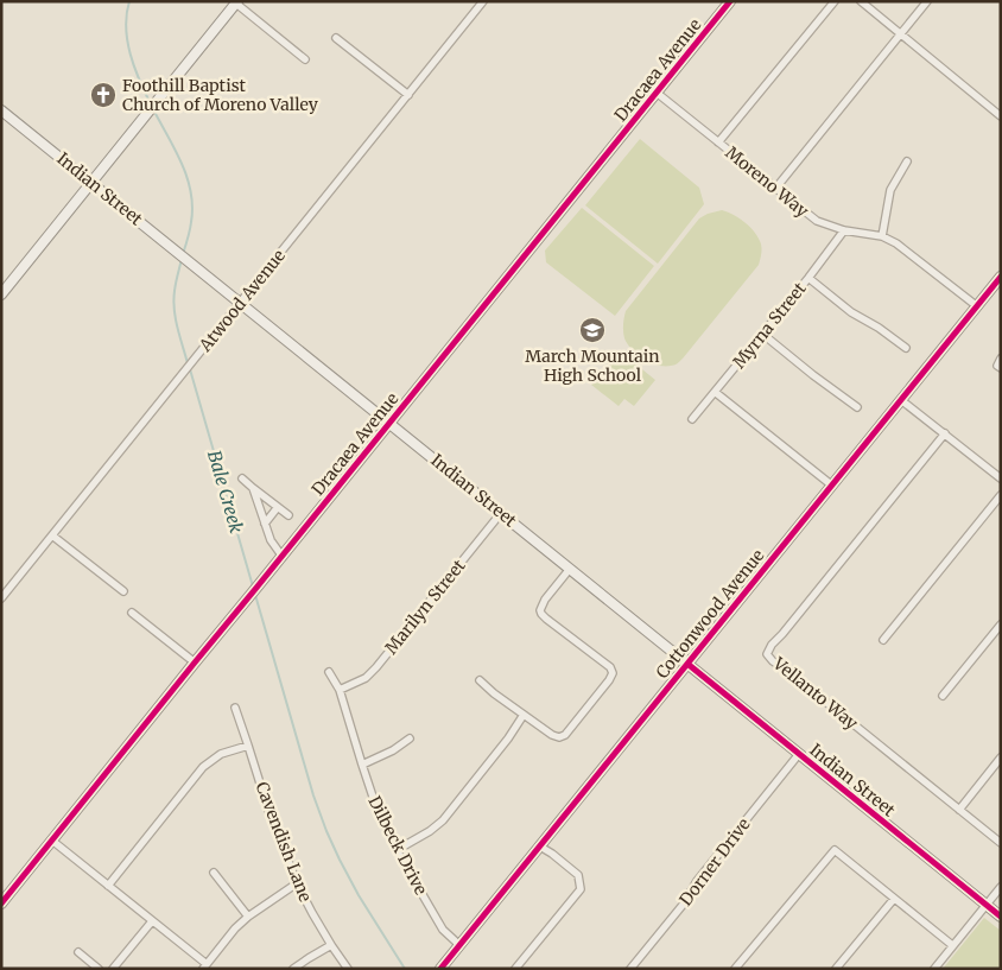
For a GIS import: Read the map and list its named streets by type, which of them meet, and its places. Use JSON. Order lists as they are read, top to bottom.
{
  "streets": {
    "street": [
      "Dracaea Avenue",
      "Moreno Way",
      "Indian Street",
      "Atwood Avenue",
      "Myrna Street",
      "Marilyn Street",
      "Cottonwood Avenue",
      "Vellanto Way",
      "Cavendish Lane",
      "Dilbeck Drive",
      "Dorner Drive"
    ]
  },
  "crossings": [
    ["Dracaea Avenue", "Moreno Way"],
    ["Dracaea Avenue", "Indian Street"],
    ["Moreno Way", "Myrna Street"],
    ["Moreno Way", "Cottonwood Avenue"],
    ["Indian Street", "Atwood Avenue"],
    ["Indian Street", "Marilyn Street"],
    ["Indian Street", "Cottonwood Avenue"],
    ["Indian Street", "Dorner Drive"],
    ["Marilyn Street", "Dilbeck Drive"],
    ["Cottonwood Avenue", "Dilbeck Drive"]
  ],
  "water": ["Bale Creek"],
  "places": {
    "church": ["Foothill Baptist Church of Moreno Valley"],
    "school or university": ["March Mountain High School"]
  }
}
